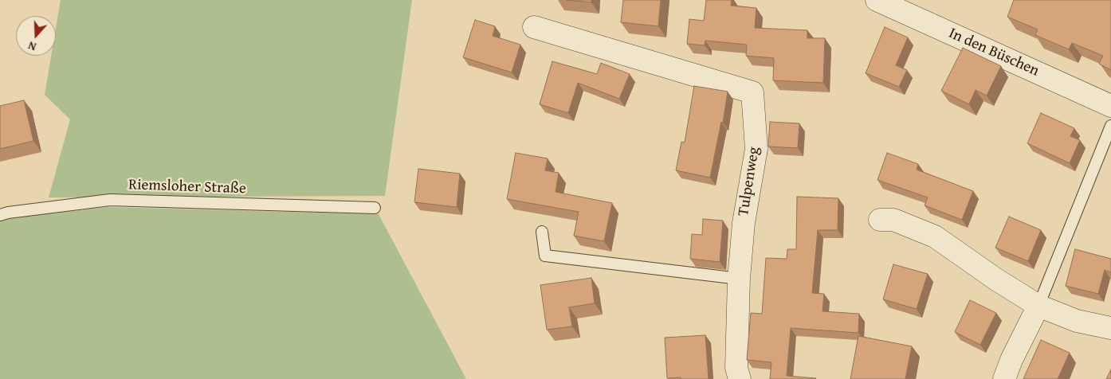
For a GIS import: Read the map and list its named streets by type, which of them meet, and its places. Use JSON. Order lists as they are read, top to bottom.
{
  "streets": {
    "street": ["In den Büschen", "Tulpenweg"],
    "lane": ["Riemsloher Straße"]
  },
  "north": "bottom"
}
